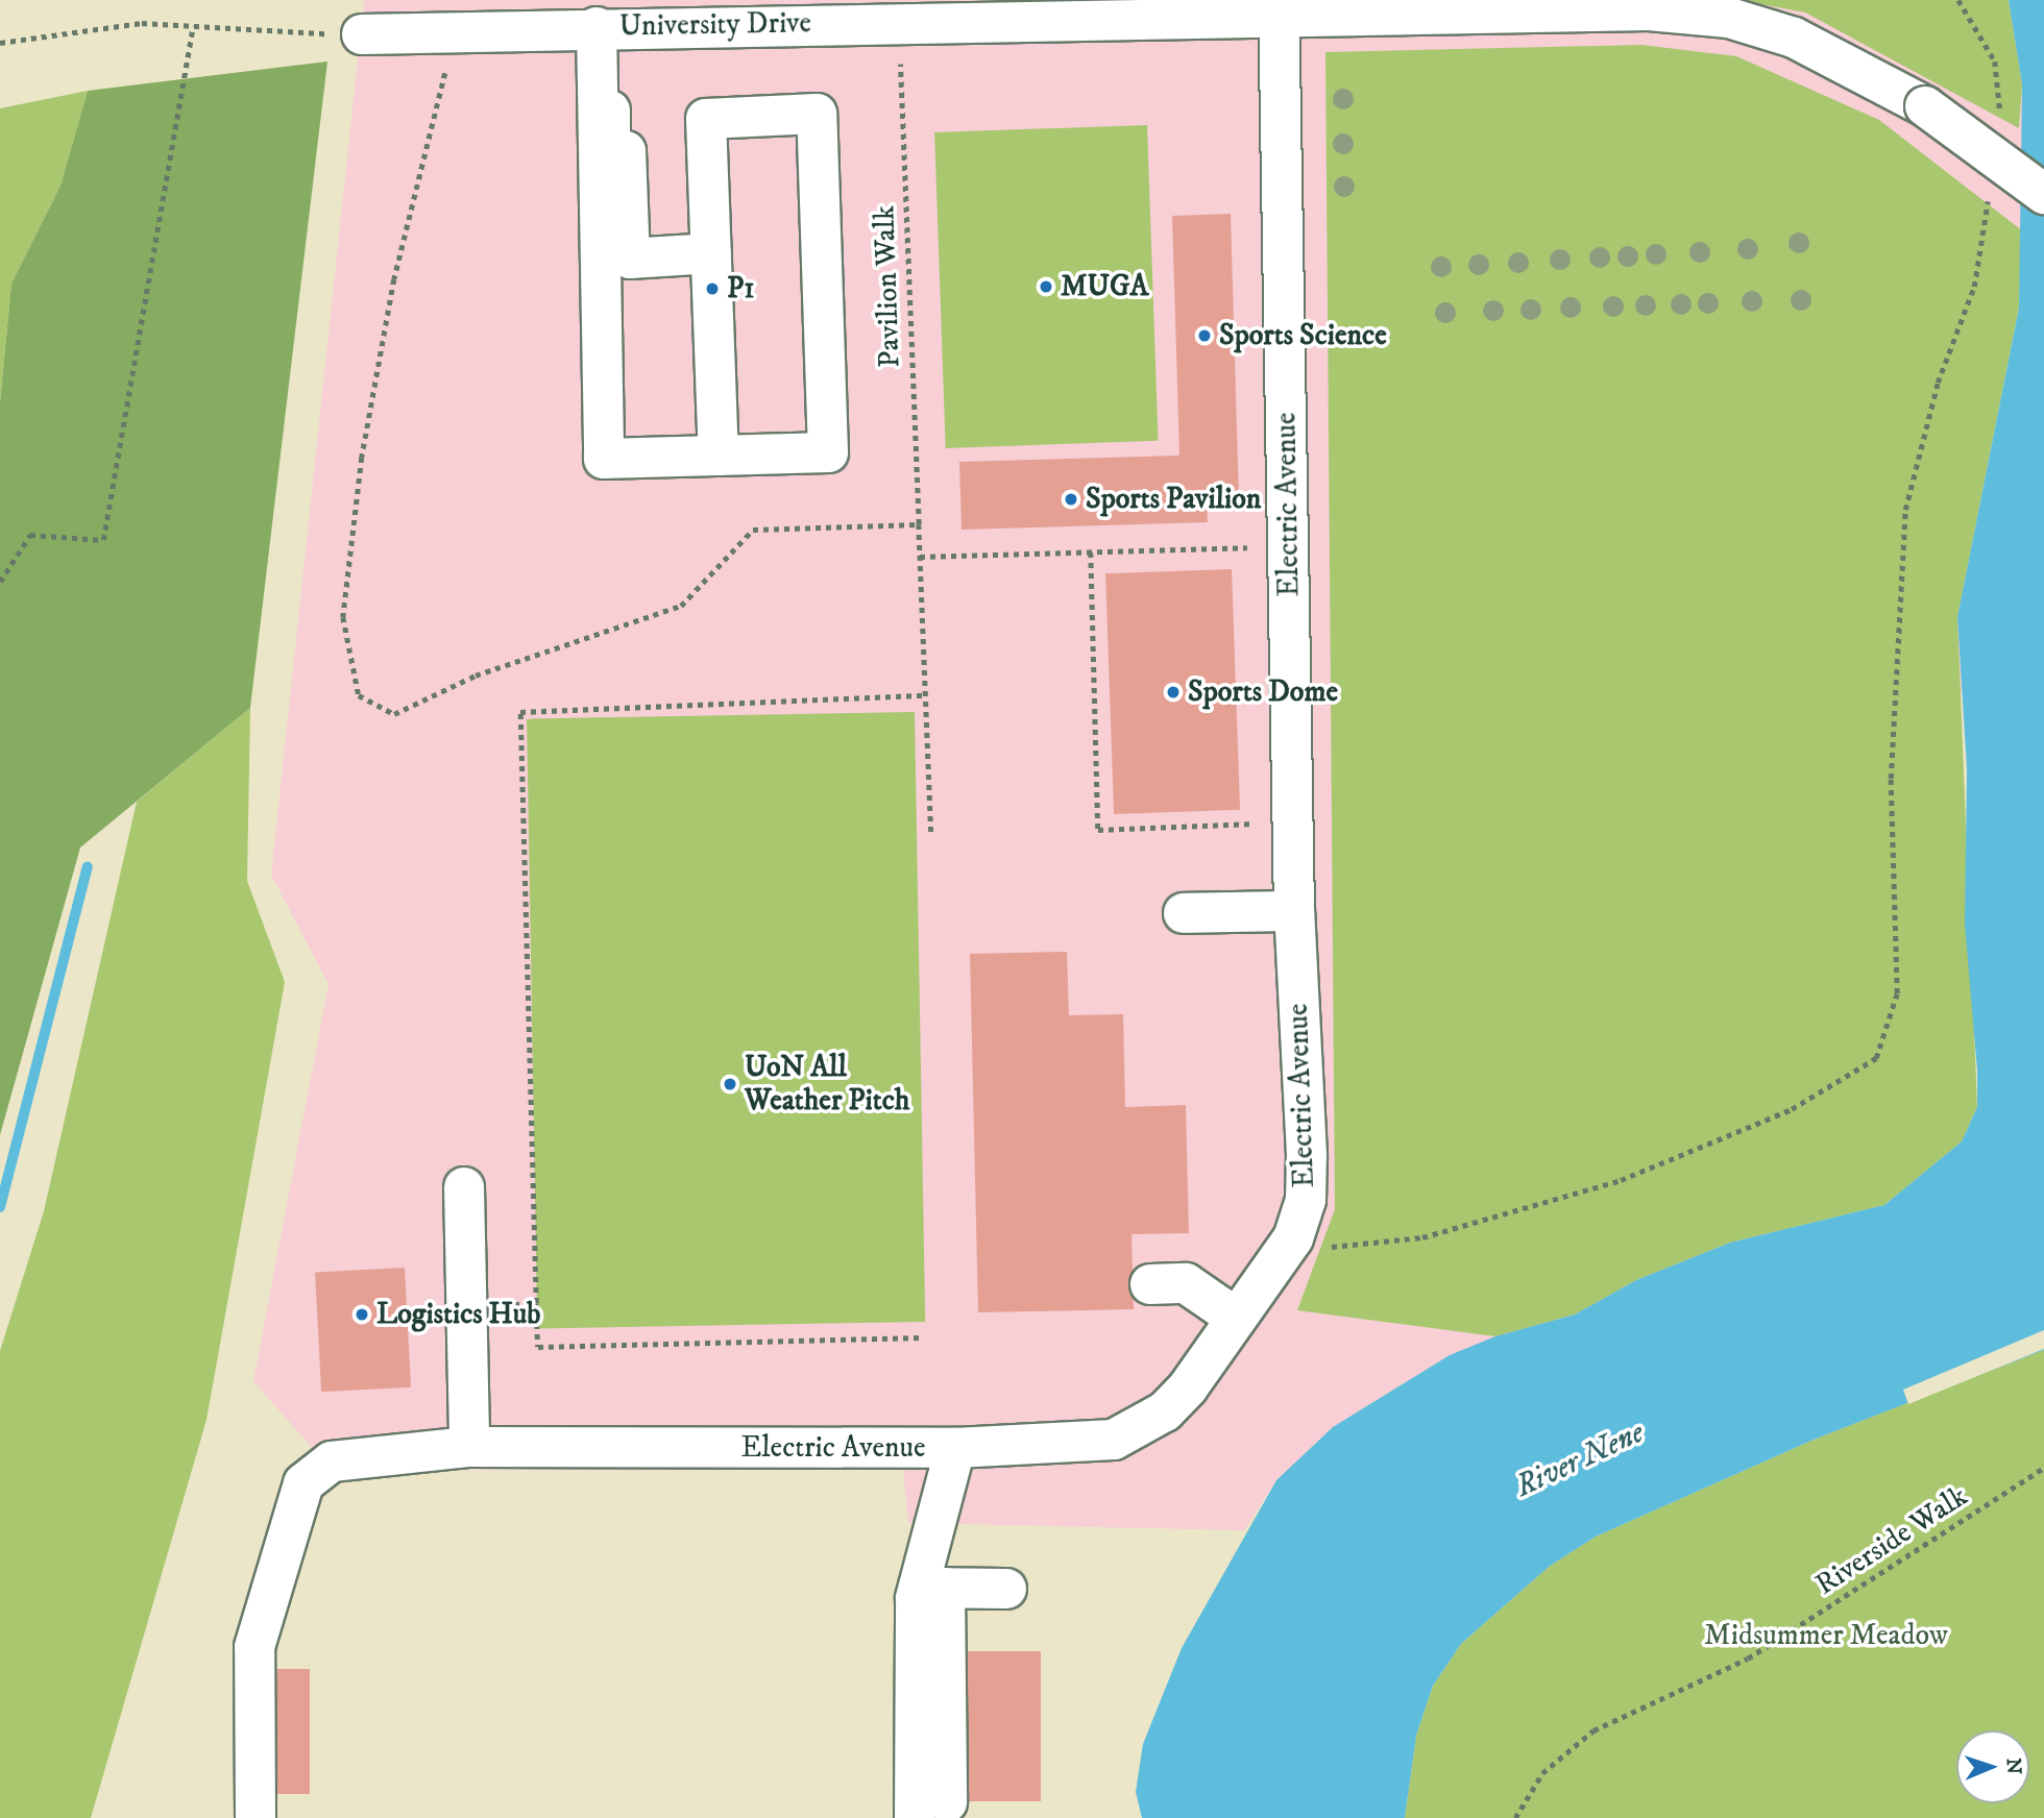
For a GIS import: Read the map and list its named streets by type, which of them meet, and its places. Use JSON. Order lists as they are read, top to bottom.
{
  "streets": {
    "lane": ["University Drive", "Electric Avenue"],
    "path": ["Pavilion Walk", "Riverside Walk"]
  },
  "crossings": [
    ["University Drive", "Pavilion Walk"],
    ["University Drive", "Electric Avenue"]
  ],
  "water": ["River Nene"],
  "parks": ["Midsummer Meadow"],
  "places": [
    "MUGA",
    "P1",
    "Sports Science",
    "Sports Pavilion",
    "Sports Dome",
    "UoN All Weather Pitch",
    "Logistics Hub"
  ],
  "north": "right"
}
